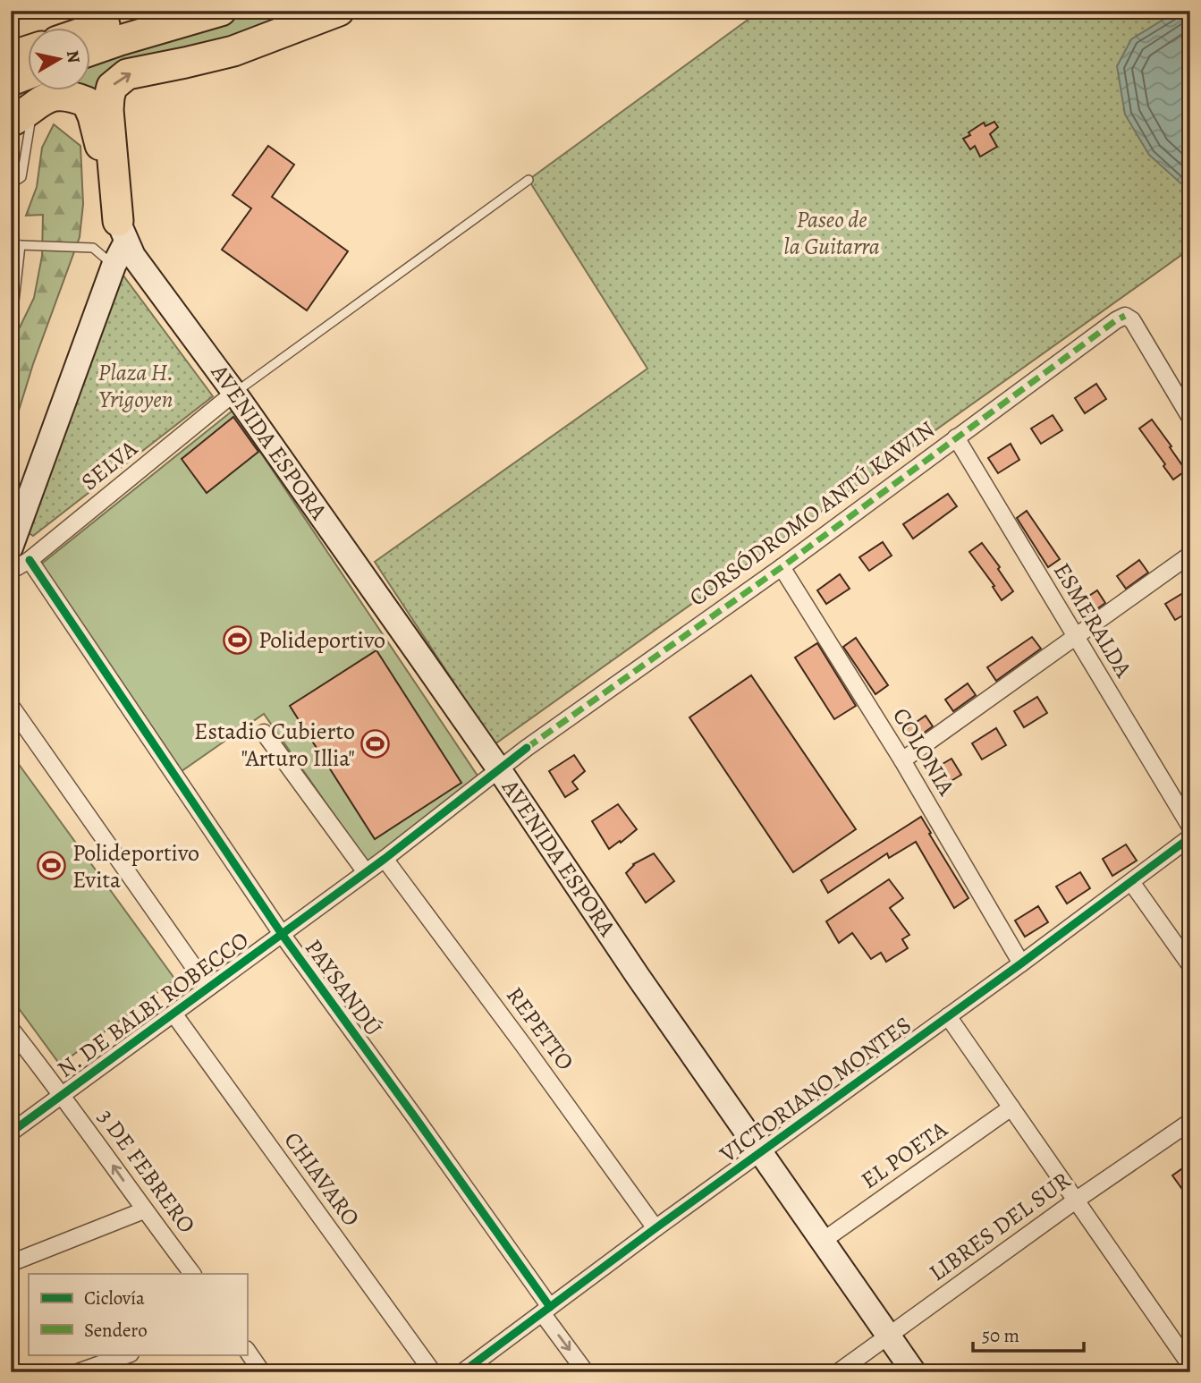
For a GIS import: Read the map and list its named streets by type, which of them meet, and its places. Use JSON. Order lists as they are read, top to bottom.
{
  "streets": {
    "main road": ["AVENIDA ESPORA"],
    "street": [
      "SELVA",
      "CORSÓDROMO ANTÚ KAWIN",
      "ESMERALDA",
      "COLONIA",
      "PAYSANDÚ",
      "N. DE BALBI ROBECCO",
      "REPETTO",
      "VICTORIANO MONTES",
      "EL POETA",
      "3 DE FEBRERO",
      "CHIAVARO",
      "LIBRES DEL SUR"
    ]
  },
  "crossings": [
    ["AVENIDA ESPORA", "SELVA"],
    ["AVENIDA ESPORA", "N. DE BALBI ROBECCO"],
    ["AVENIDA ESPORA", "VICTORIANO MONTES"],
    ["AVENIDA ESPORA", "EL POETA"],
    ["AVENIDA ESPORA", "LIBRES DEL SUR"],
    ["SELVA", "PAYSANDÚ"],
    ["CORSÓDROMO ANTÚ KAWIN", "ESMERALDA"],
    ["CORSÓDROMO ANTÚ KAWIN", "COLONIA"],
    ["CORSÓDROMO ANTÚ KAWIN", "N. DE BALBI ROBECCO"],
    ["COLONIA", "VICTORIANO MONTES"],
    ["PAYSANDÚ", "N. DE BALBI ROBECCO"],
    ["PAYSANDÚ", "VICTORIANO MONTES"],
    ["N. DE BALBI ROBECCO", "REPETTO"],
    ["N. DE BALBI ROBECCO", "3 DE FEBRERO"],
    ["N. DE BALBI ROBECCO", "CHIAVARO"],
    ["REPETTO", "VICTORIANO MONTES"]
  ],
  "one_way": ["3 DE FEBRERO"],
  "parks": ["Paseo de la Guitarra", "Plaza H. Yrigoyen"],
  "places": {
    "sports": ["Polideportivo", "Estadio Cubierto \"Arturo Illia\"", "Polideportivo Evita"]
  },
  "legend": ["Ciclovía", "Sendero"],
  "scale_bar": "50 m",
  "north": "right"
}
